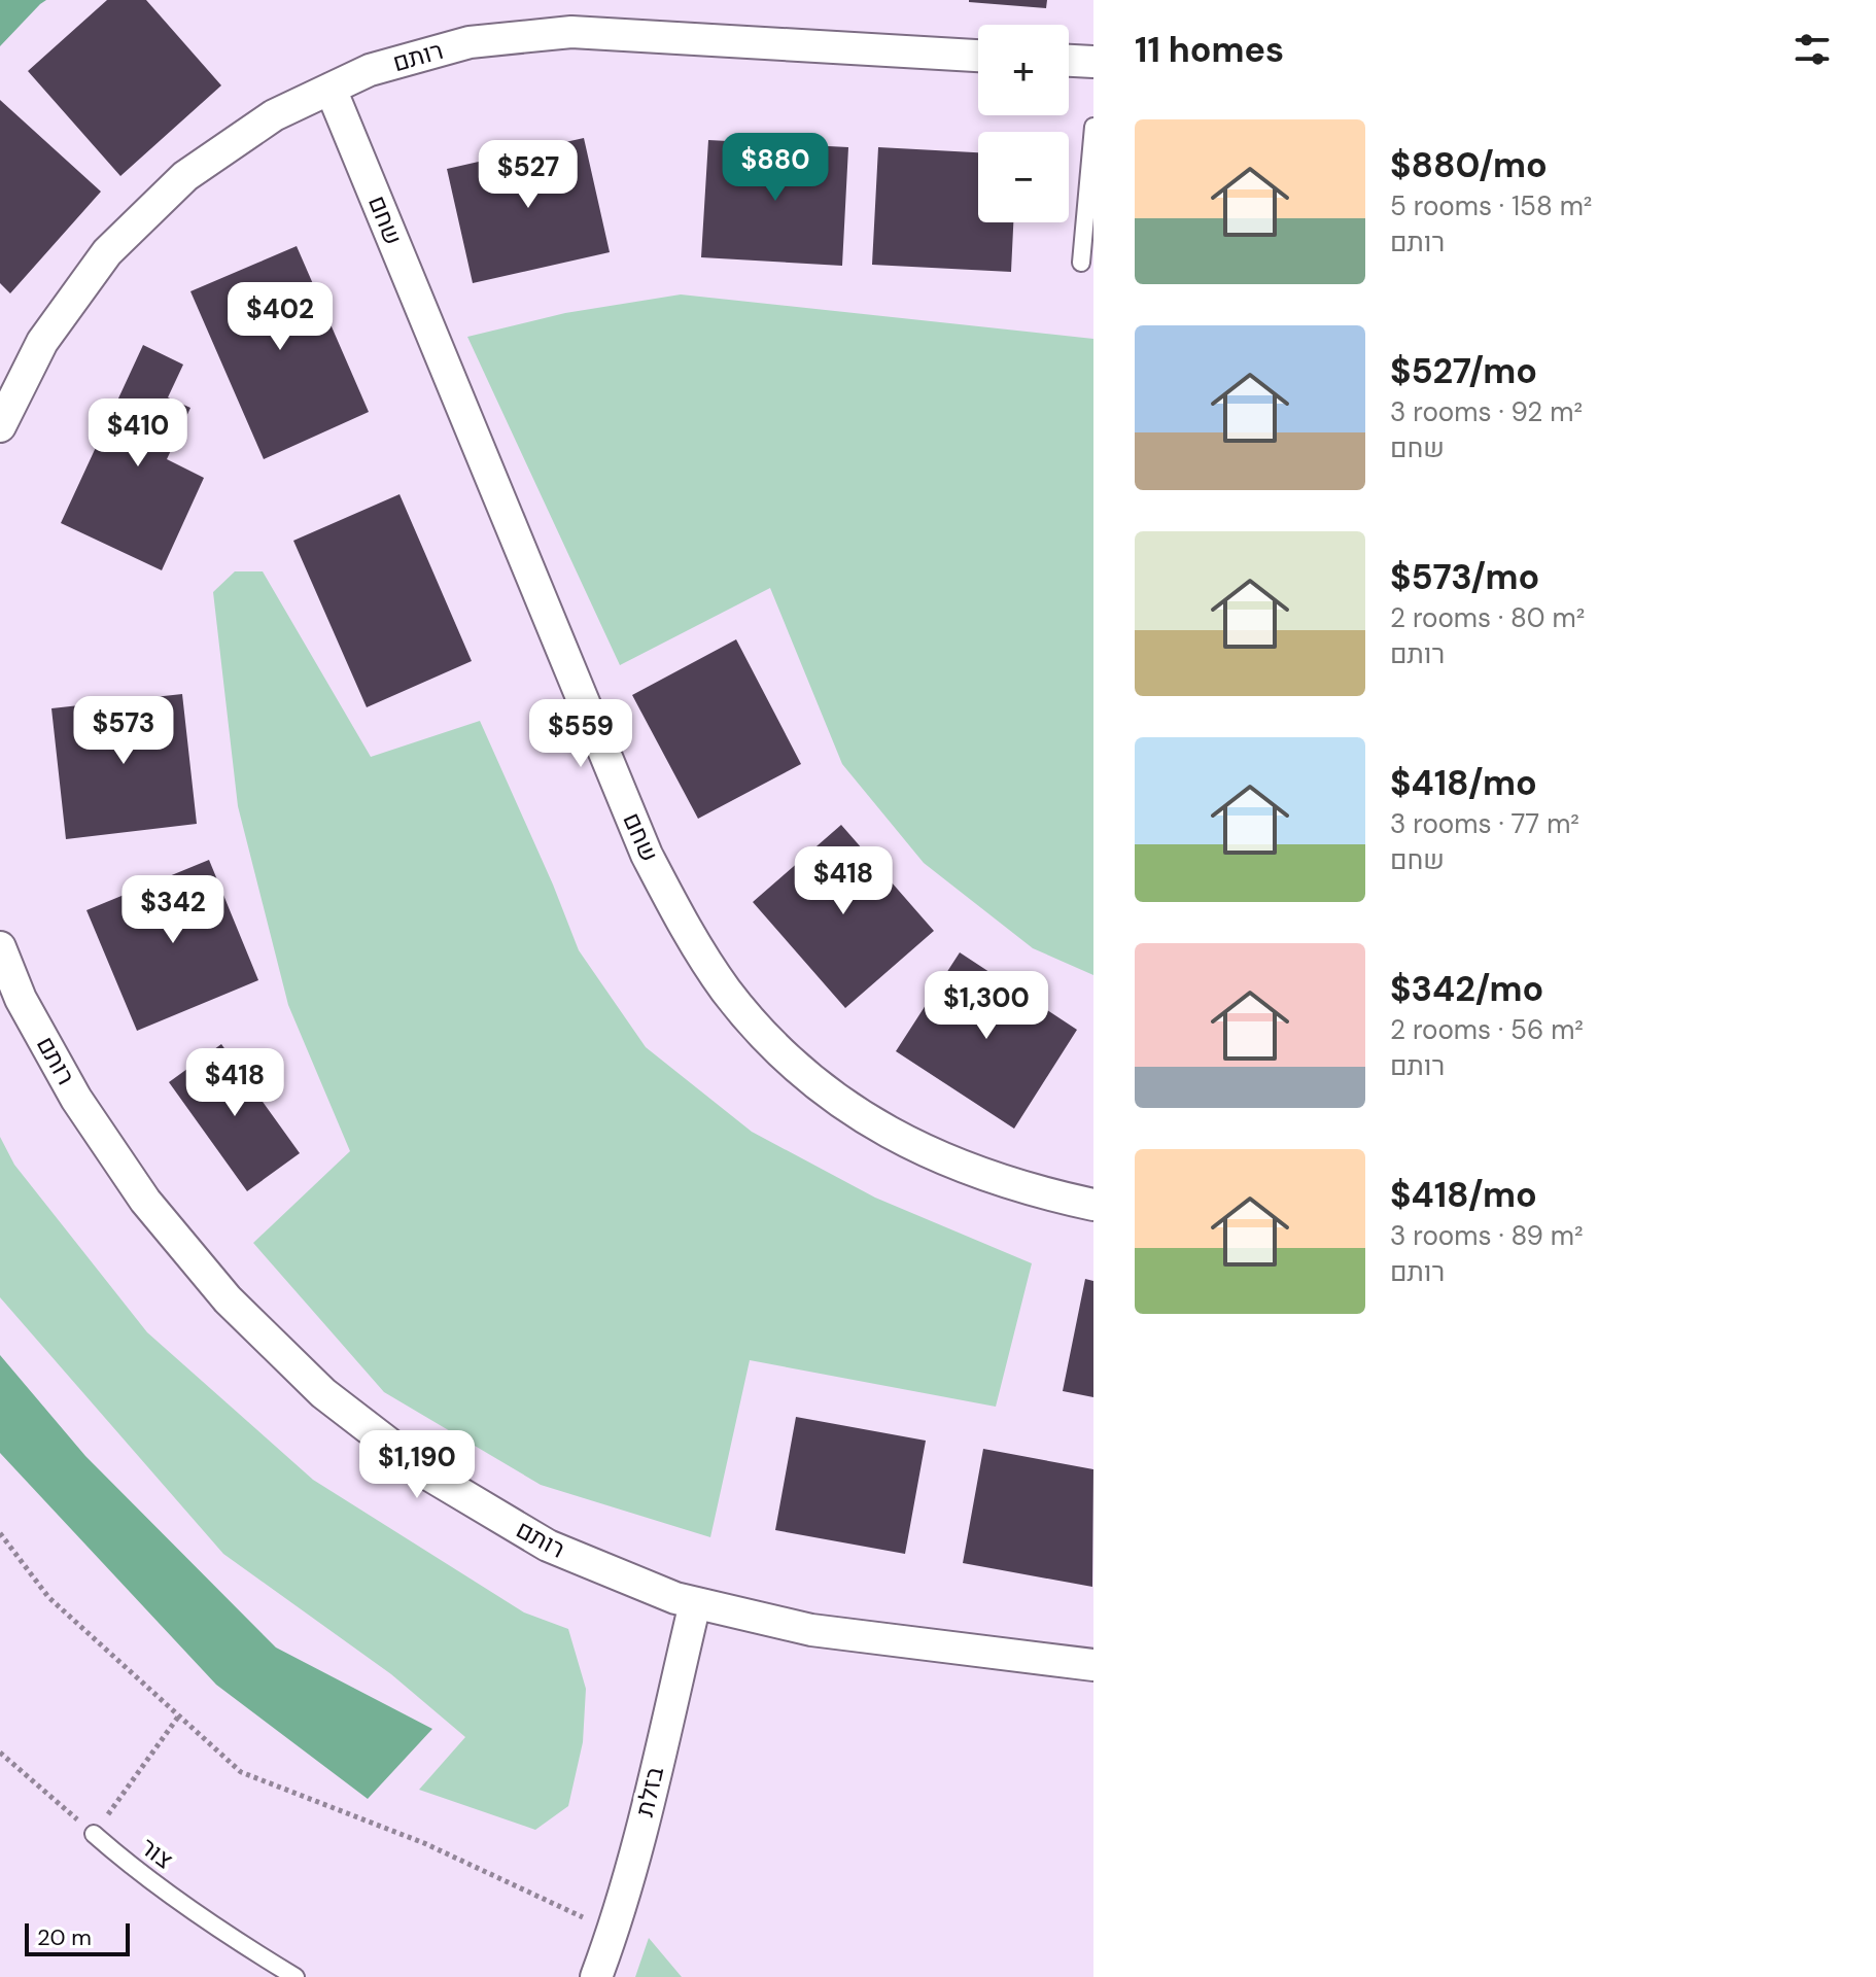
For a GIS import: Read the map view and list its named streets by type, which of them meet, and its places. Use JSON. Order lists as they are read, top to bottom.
{
  "streets": {
    "street": ["רותם", "שחם", "בזלת"],
    "lane": ["צור"]
  },
  "crossings": [
    ["רותם", "שחם"],
    ["רותם", "בזלת"]
  ],
  "scale_bar": "20 m",
  "page": {
    "heading": "11 homes",
    "map_buttons": ["+", "−"],
    "list": [
      {
        "name": "$880/mo",
        "note": "5 rooms · 158 m² · רותם"
      },
      {
        "name": "$527/mo",
        "note": "3 rooms · 92 m² · שחם"
      },
      {
        "name": "$573/mo",
        "note": "2 rooms · 80 m² · רותם"
      },
      {
        "name": "$418/mo",
        "note": "3 rooms · 77 m² · שחם"
      },
      {
        "name": "$342/mo",
        "note": "2 rooms · 56 m² · רותם"
      },
      {
        "name": "$418/mo",
        "note": "3 rooms · 89 m² · רותם"
      }
    ],
    "price": [
      "$880",
      "$527",
      "$402",
      "$410",
      "$573",
      "$559",
      "$418",
      "$342",
      "$1,300",
      "$418",
      "$1,190"
    ],
    "scale": "20 m"
  }
}
